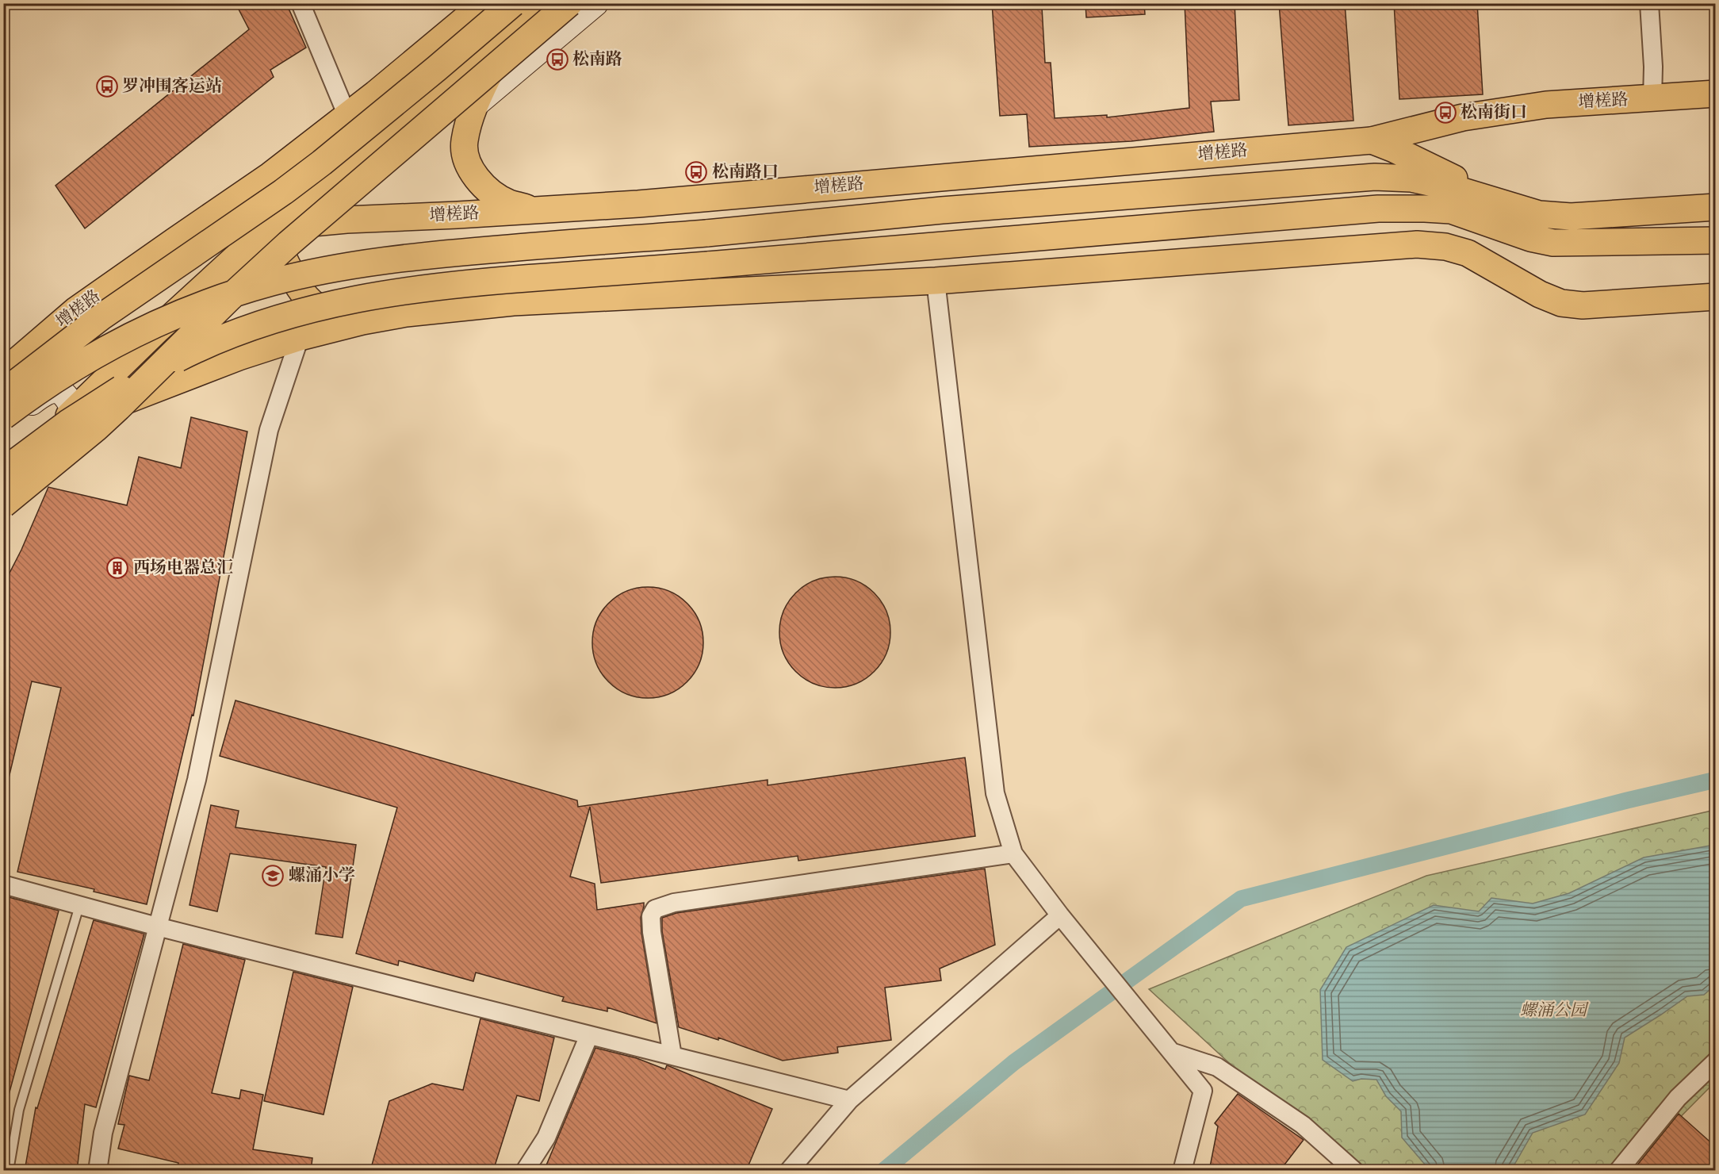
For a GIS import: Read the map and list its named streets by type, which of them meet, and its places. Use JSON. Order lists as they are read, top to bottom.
{
  "streets": {
    "main road": ["增槎路"]
  },
  "parks": ["螺涌公园"],
  "places": {
    "bus stop": [
      "松南路",
      "罗冲围客运站",
      "松南街口",
      "松南路口"
    ],
    "building": ["西场电器总汇"],
    "school or university": ["螺涌小学"]
  }
}
